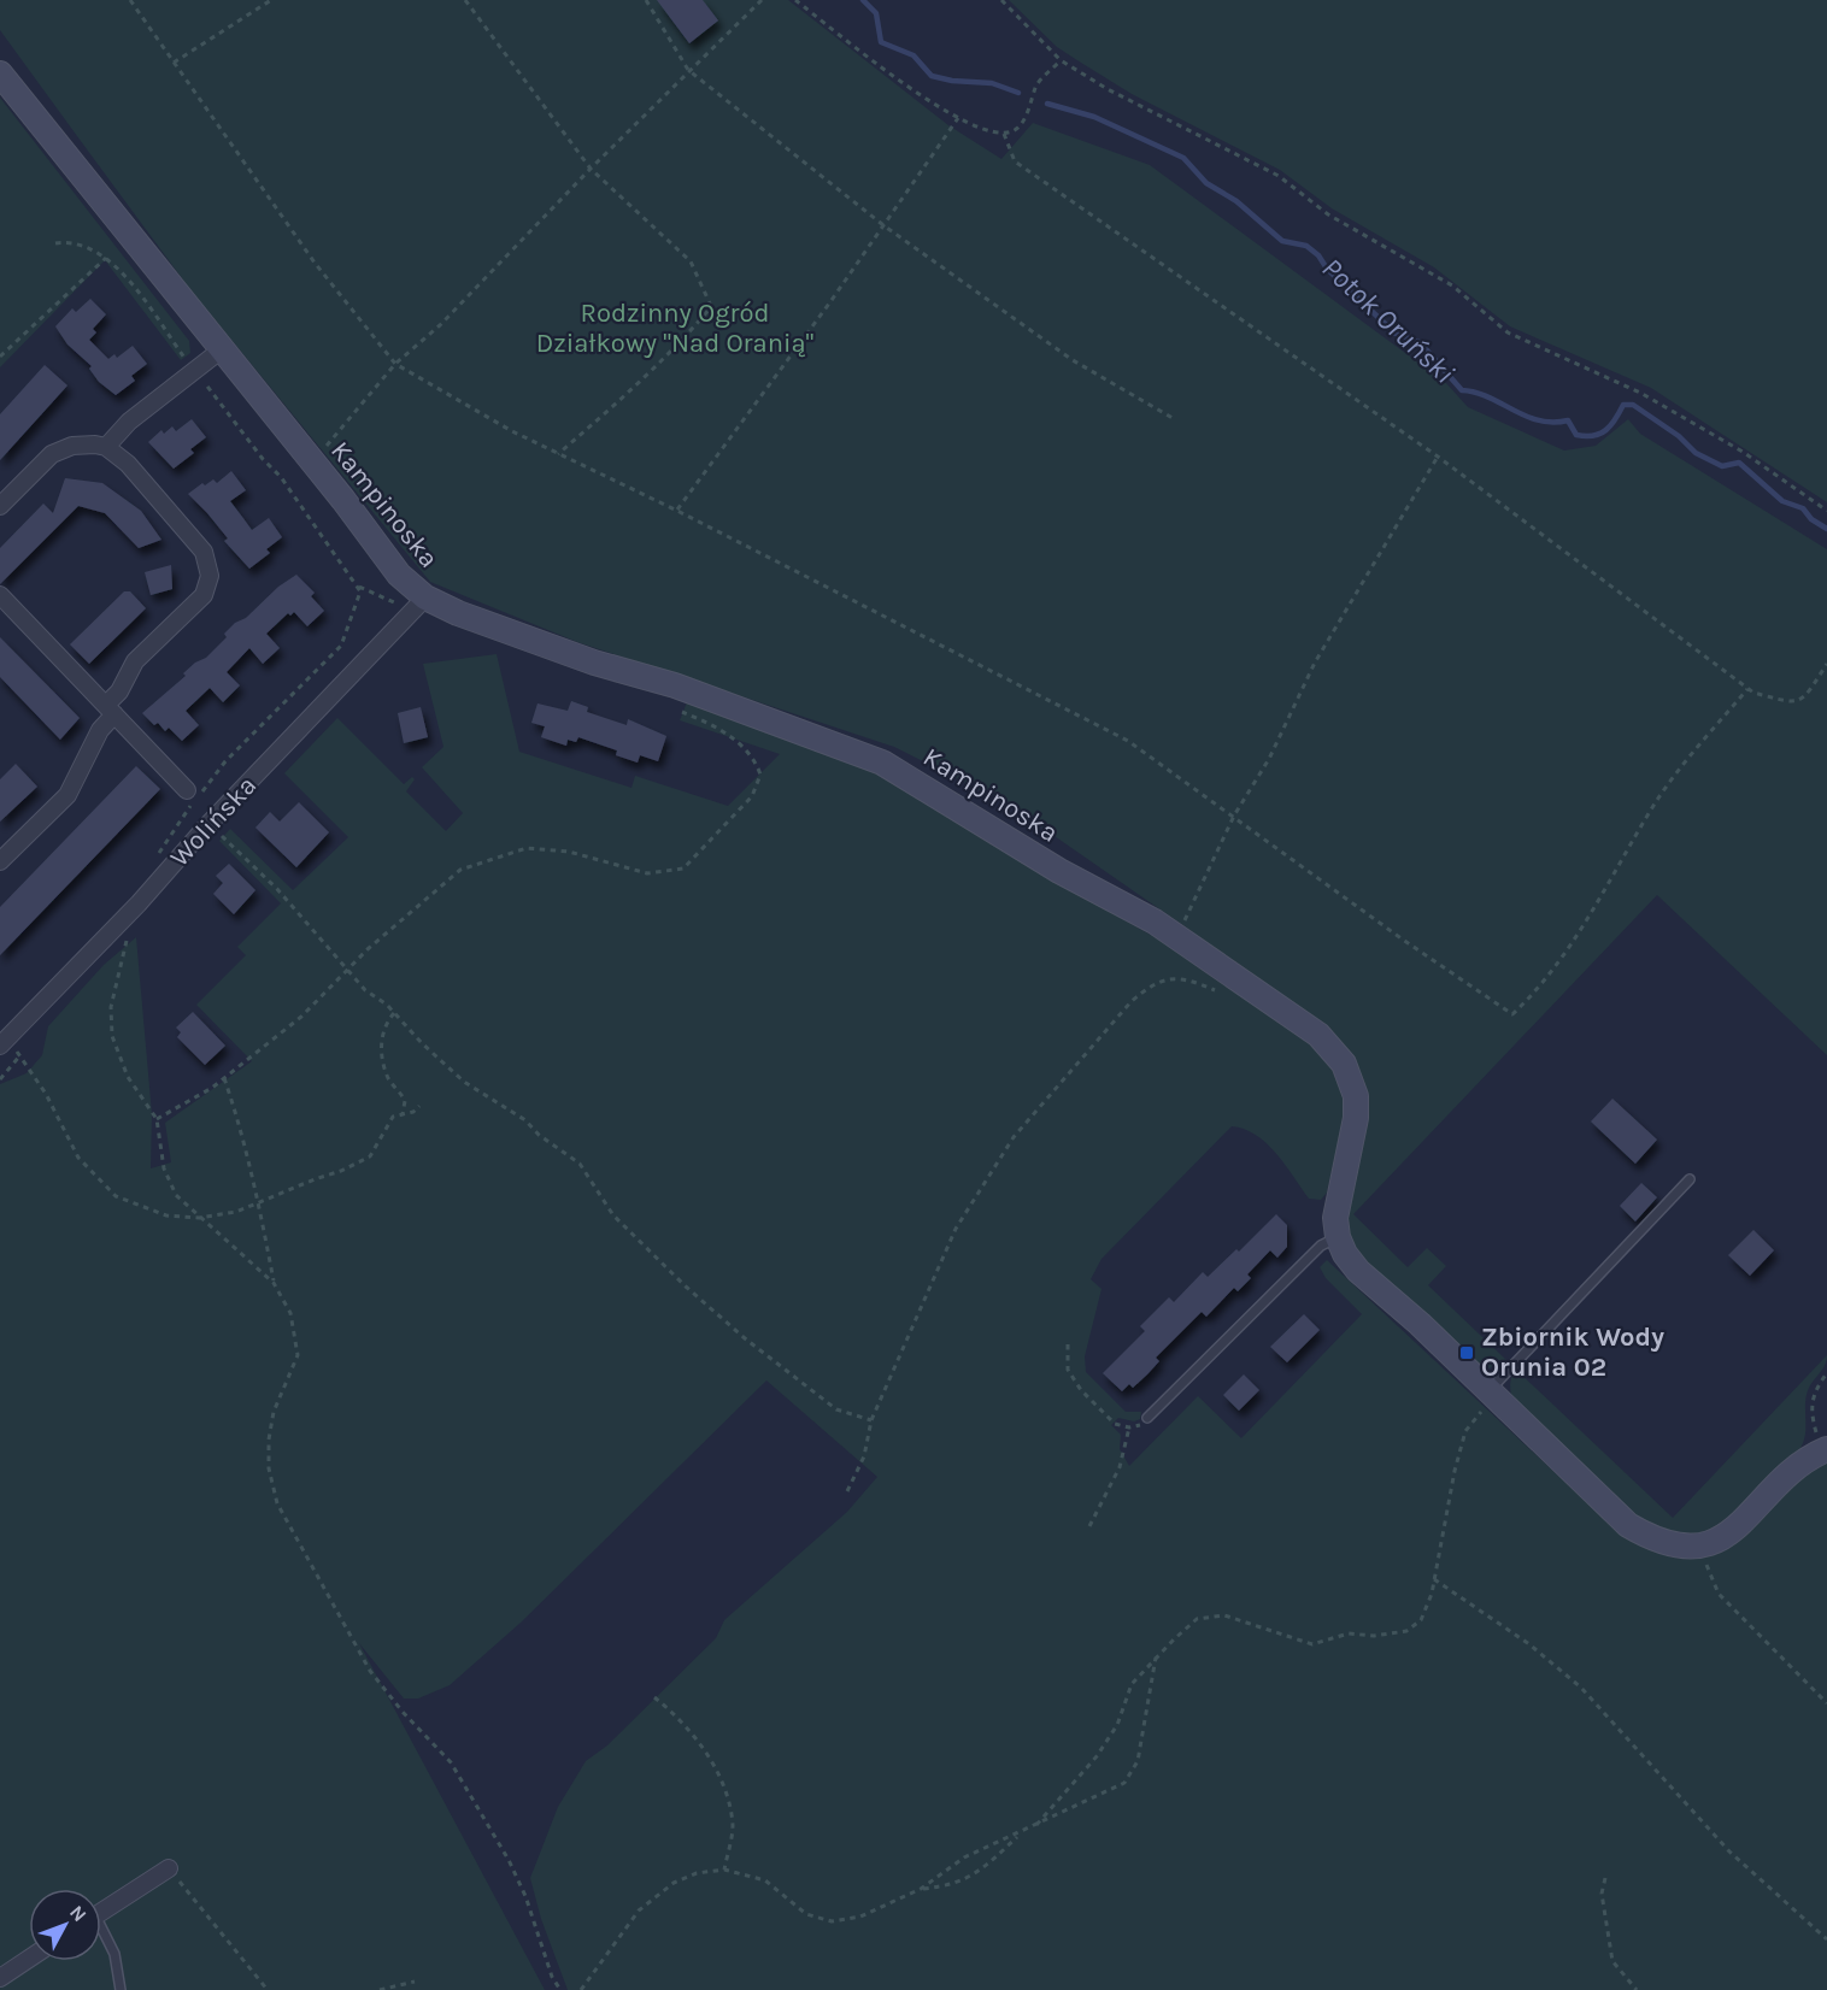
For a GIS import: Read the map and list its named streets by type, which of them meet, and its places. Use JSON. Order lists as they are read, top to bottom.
{
  "streets": {
    "street": ["Kampinoska", "Wolińska"]
  },
  "crossings": [
    ["Kampinoska", "Wolińska"]
  ],
  "water": ["Potok Oruński"],
  "parks": ["Rodzinny Ogród Działkowy \"Nad Oranią\""],
  "places": {
    "transit": ["Zbiornik Wody Orunia 02"]
  },
  "north": "top right"
}
